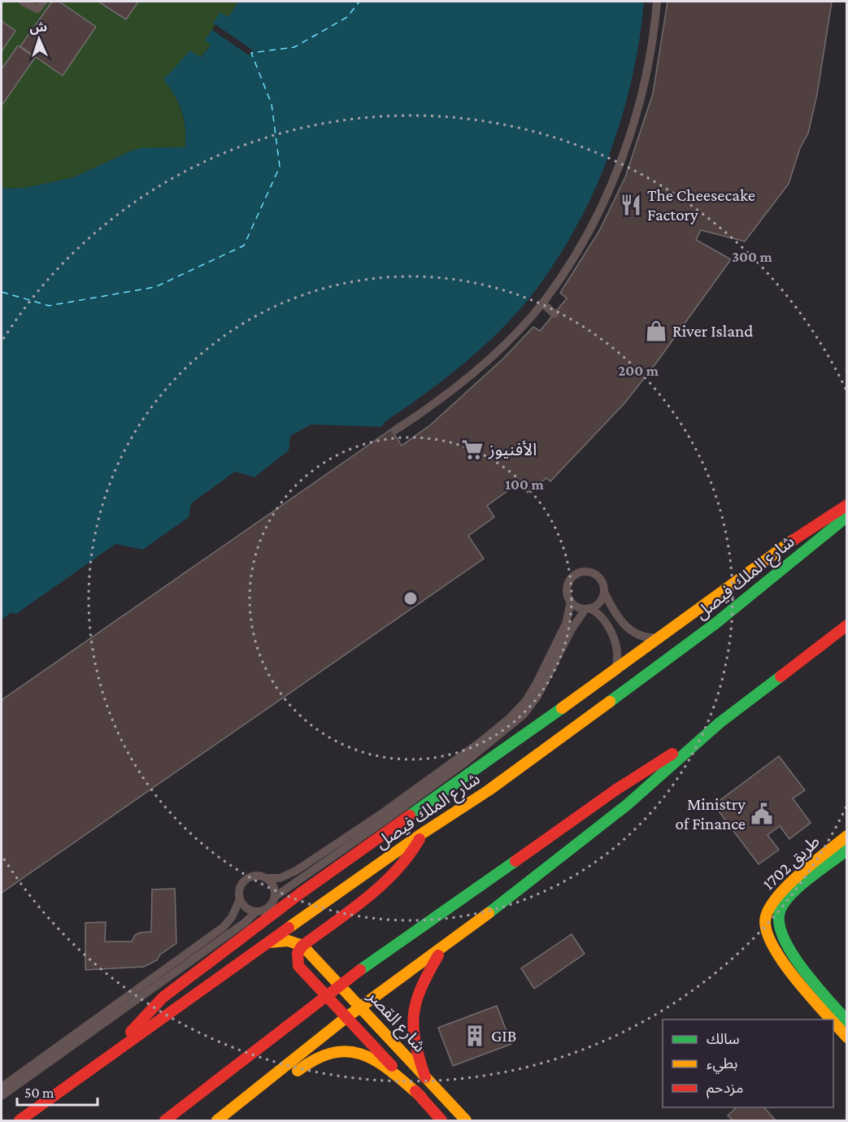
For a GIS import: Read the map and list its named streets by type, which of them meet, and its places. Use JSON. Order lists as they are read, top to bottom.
{
  "streets": {
    "main road": ["شارع الملك فيصل", "طريق 1702", "شارع القصر"]
  },
  "places": {
    "restaurant": ["The Cheesecake Factory"],
    "shop": ["River Island"],
    "supermarket": ["الأفنيوز"],
    "public building": ["Ministry of Finance"],
    "building": ["GIB"]
  },
  "legend": ["سالك", "بطيء", "مزدحم"],
  "scale_bar": "50 m",
  "north": "top",
  "rings": ["300 m", "200 m", "100 m"]
}
